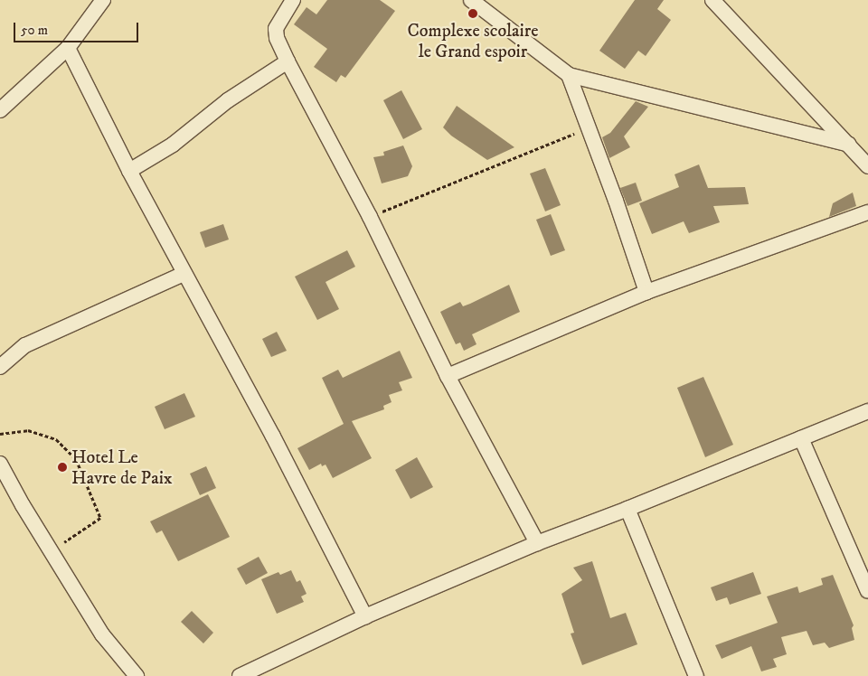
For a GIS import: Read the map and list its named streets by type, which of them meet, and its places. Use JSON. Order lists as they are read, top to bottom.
{
  "places": ["Complexe scolaire le Grand espoir", "Hotel Le Havre de Paix"],
  "scale_bar": "50 m"
}
